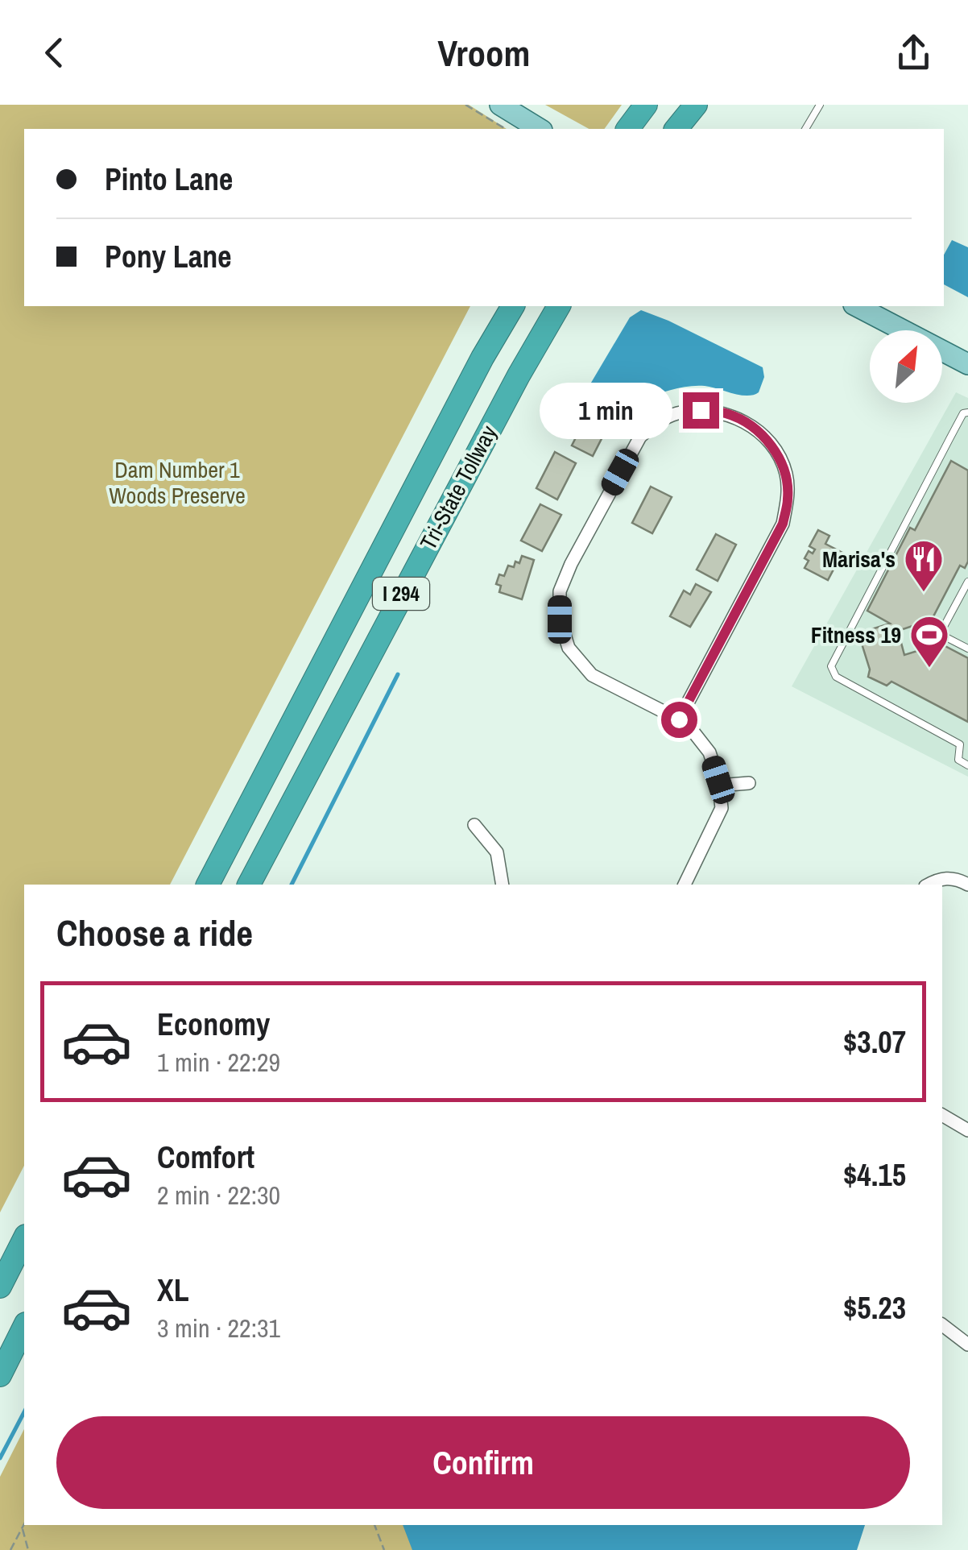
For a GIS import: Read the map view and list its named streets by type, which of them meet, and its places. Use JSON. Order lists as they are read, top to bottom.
{
  "streets": {
    "highway": ["Tri-State Tollway", "I 294"]
  },
  "parks": ["Dam Number 1 Woods Preserve"],
  "places": {
    "restaurant": ["Marisa's"],
    "sports": ["Fitness 19"]
  },
  "north": "top right",
  "page": {
    "header": "Vroom",
    "banner": ["Pinto Lane", "Pony Lane"],
    "bubble": "1 min",
    "heading": "Choose a ride",
    "list": [
      {
        "name": "Economy",
        "note": "1 min · 22:29",
        "value": "$3.07"
      },
      {
        "name": "Comfort",
        "note": "2 min · 22:30",
        "value": "$4.15"
      },
      {
        "name": "XL",
        "note": "3 min · 22:31",
        "value": "$5.23"
      }
    ],
    "buttons": "Confirm"
  }
}
